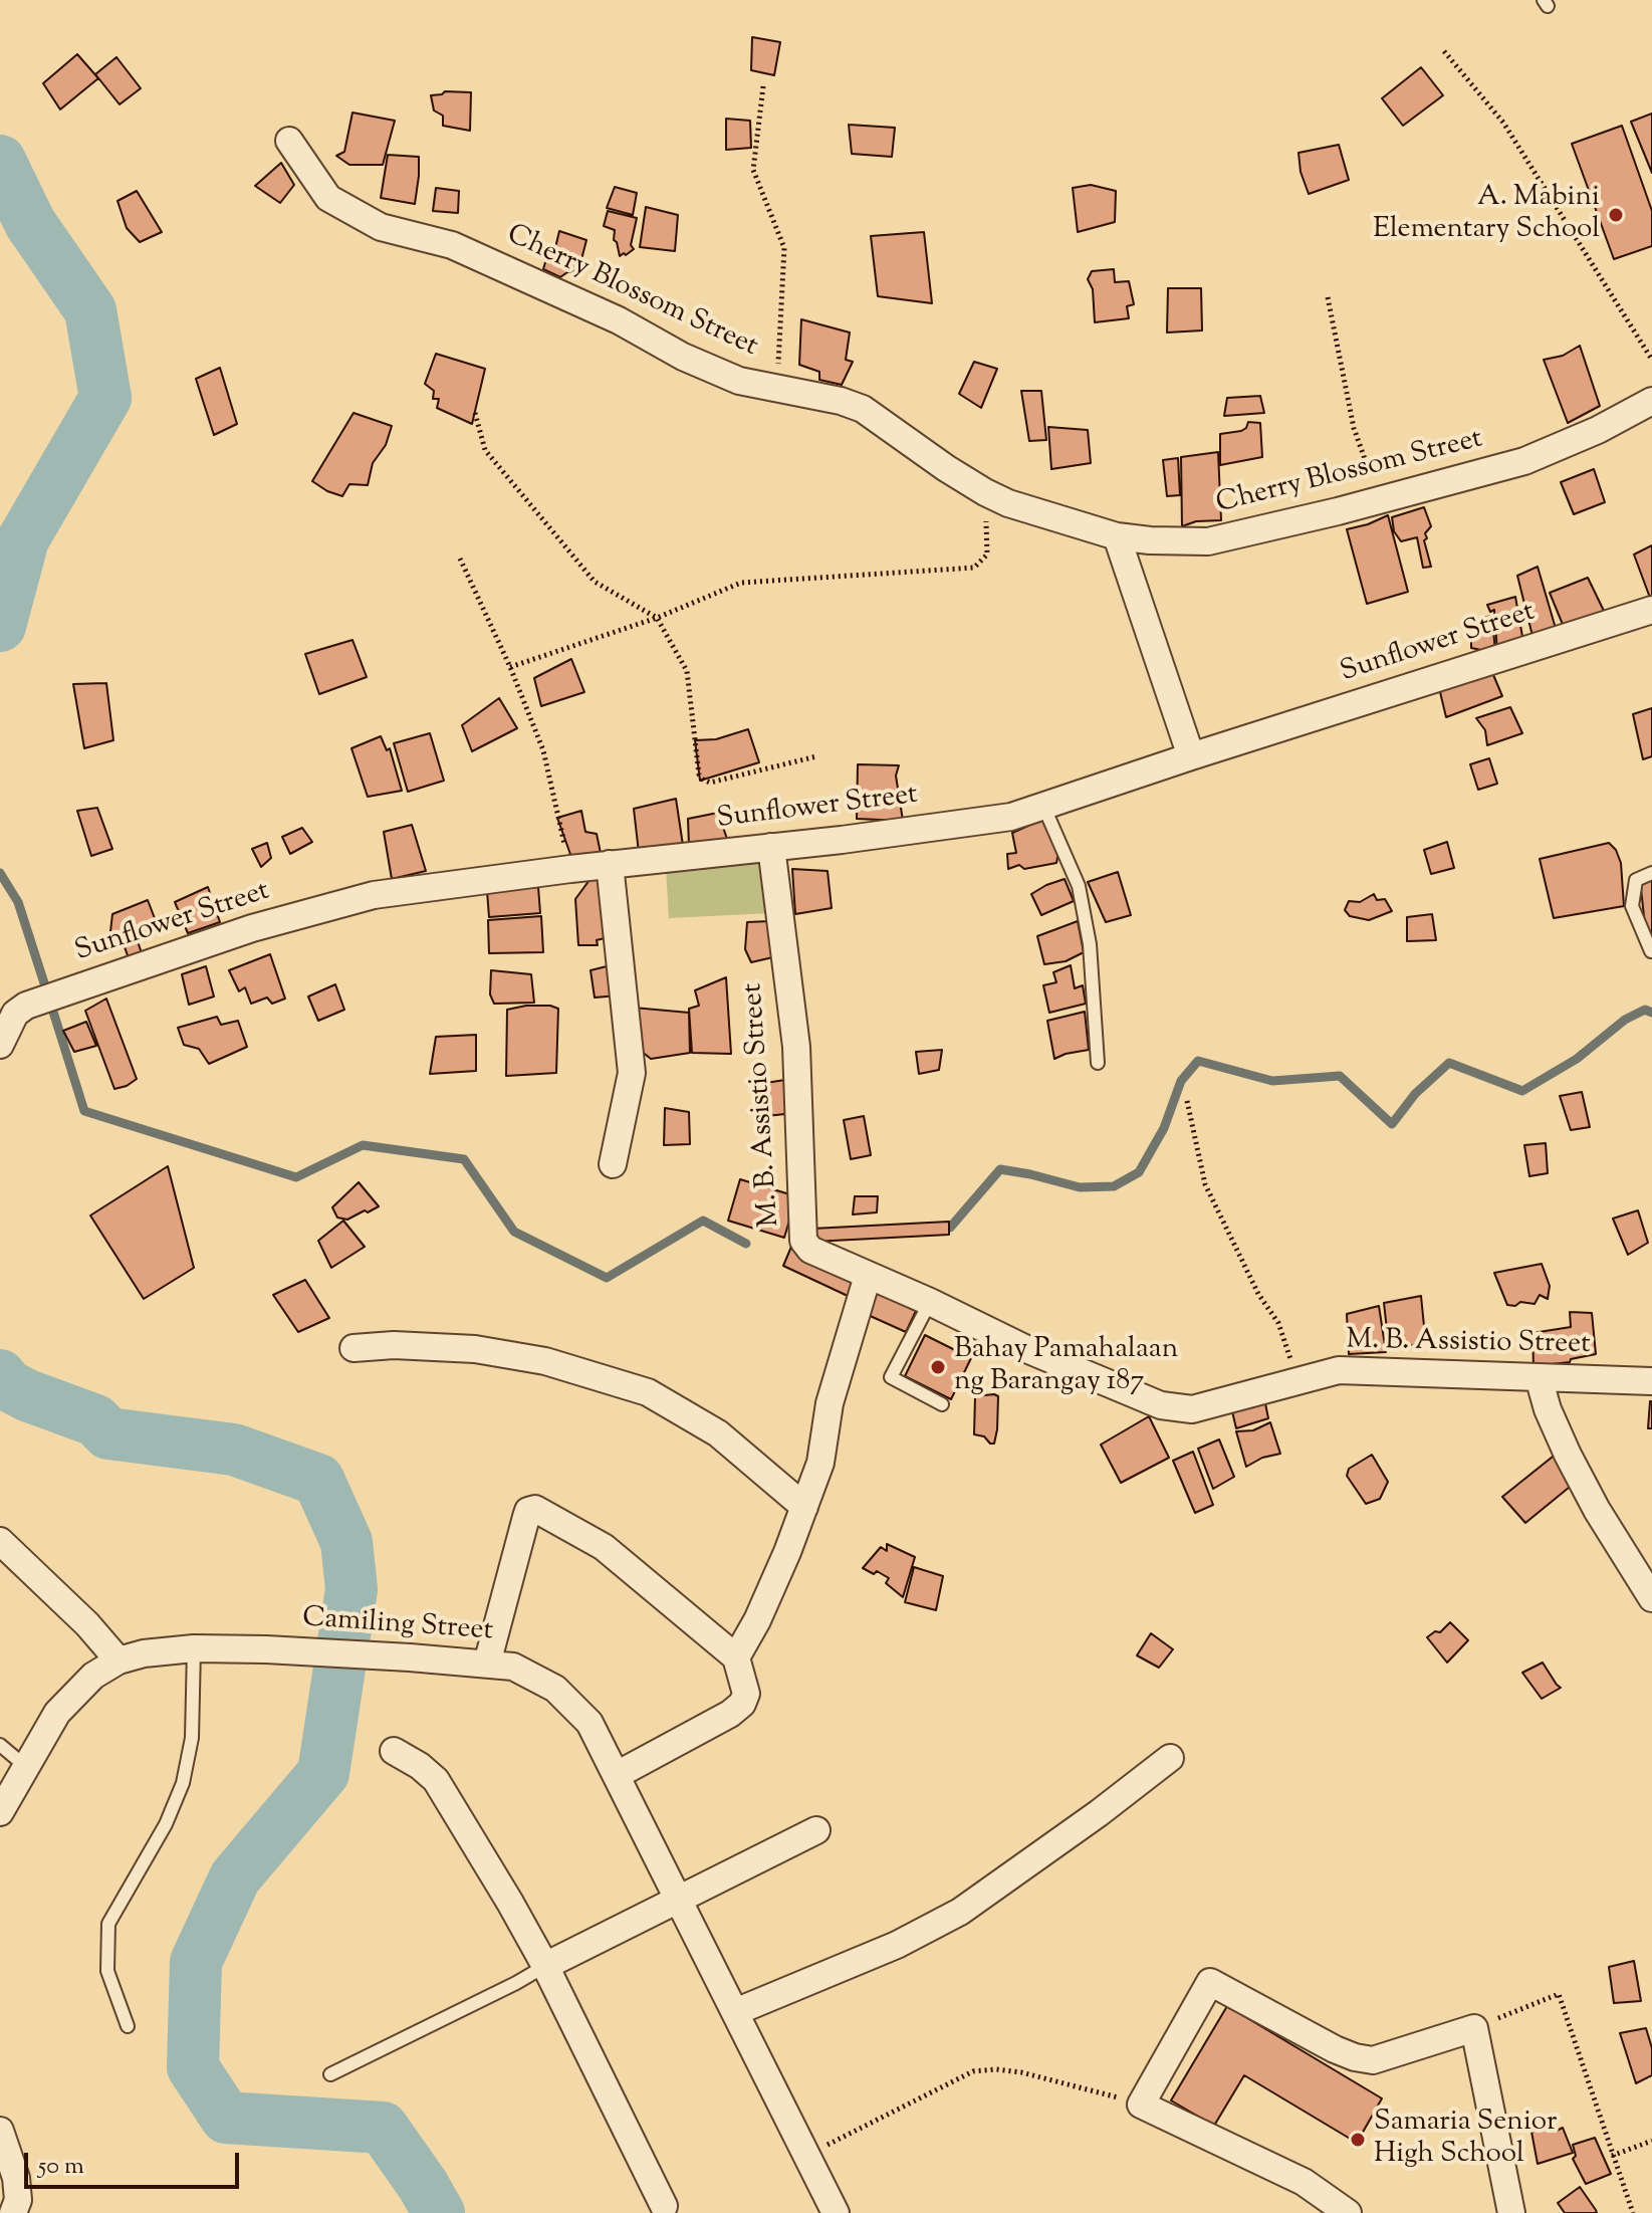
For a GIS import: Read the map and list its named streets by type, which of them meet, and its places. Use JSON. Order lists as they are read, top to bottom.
{
  "streets": {
    "street": [
      "Cherry Blossom Street",
      "Sunflower Street",
      "M. B. Assistio Street",
      "Camiling Street"
    ]
  },
  "crossings": [
    ["Sunflower Street", "M. B. Assistio Street"]
  ],
  "places": ["A. Mabini Elementary School", "Bahay Pamahalaan ng Barangay 187", "Samaria Senior High School"],
  "scale_bar": "50 m"
}
